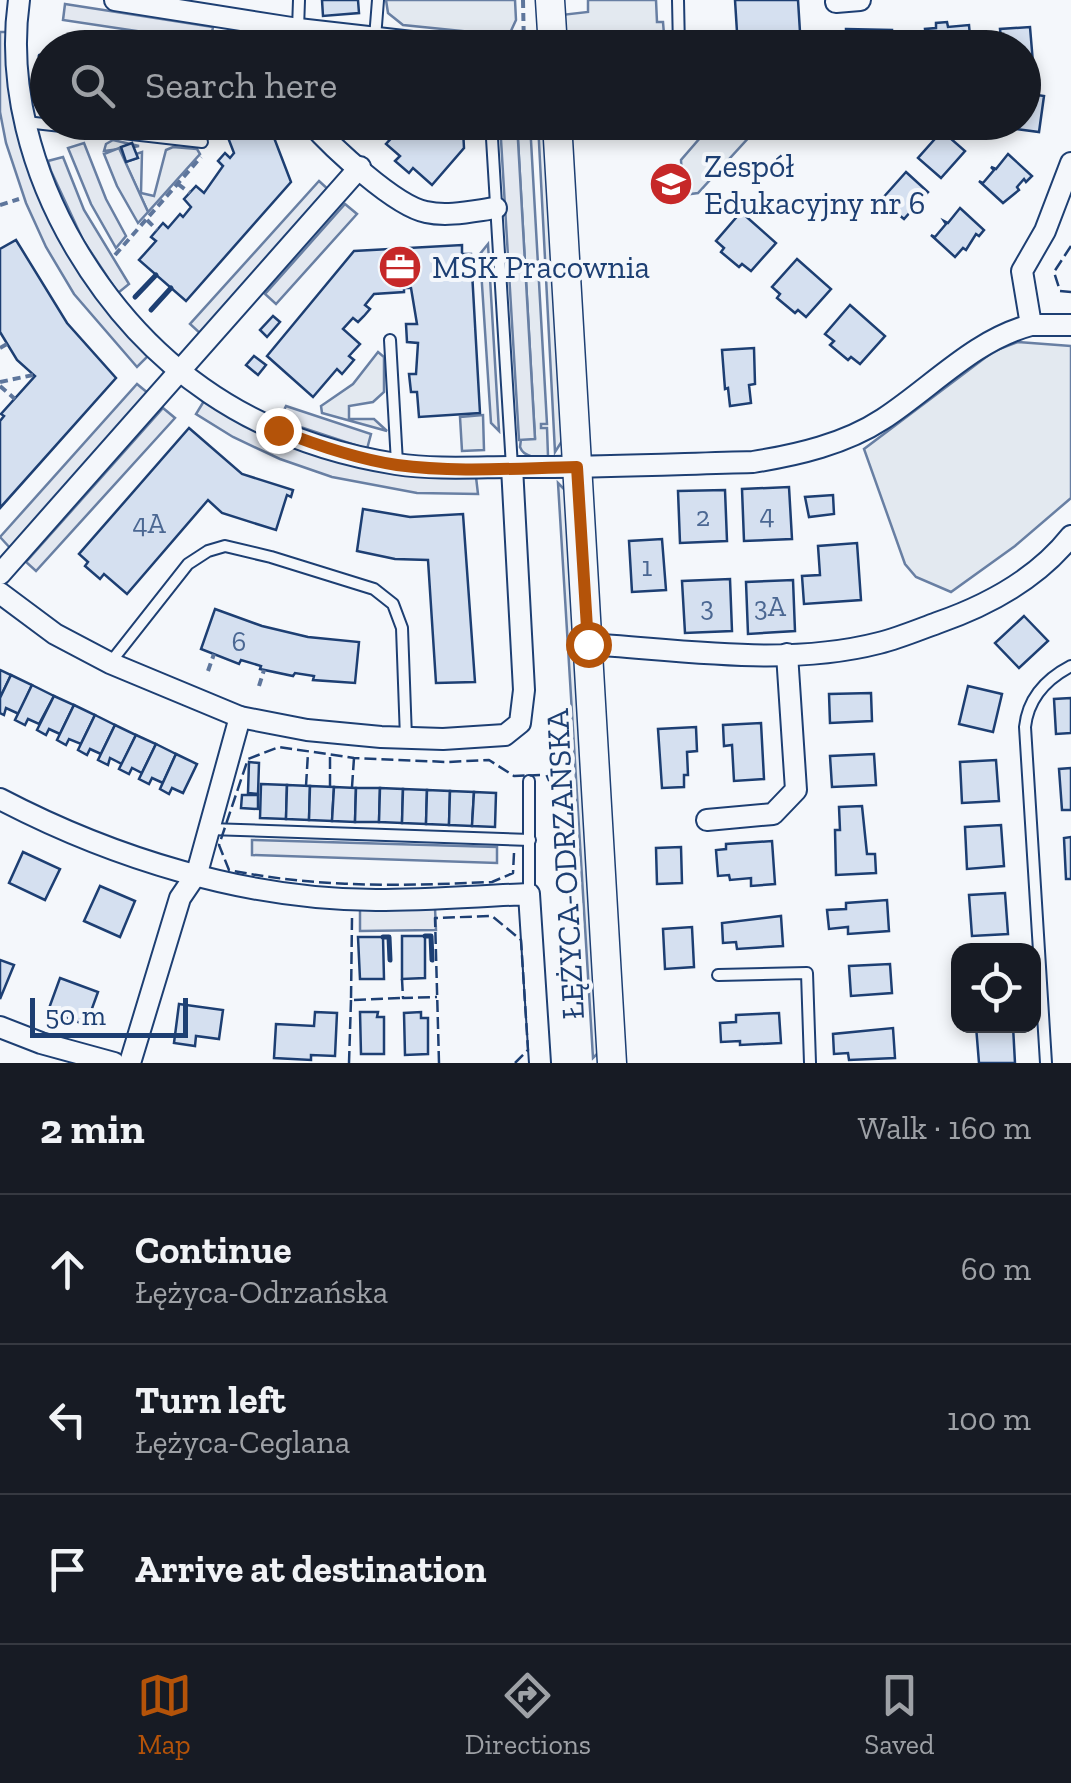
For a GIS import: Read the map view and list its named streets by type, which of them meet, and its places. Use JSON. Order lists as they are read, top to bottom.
{
  "streets": {
    "main road": ["ŁĘŻYCA-ODRZAŃSKA"]
  },
  "places": {
    "school or university": ["Zespół Edukacyjny nr 6"],
    "office": ["MSK Pracownia"]
  },
  "house_numbers": [
    "4",
    "2",
    "4A",
    "1",
    "3",
    "3A",
    "6"
  ],
  "scale_bar": "50 m",
  "page": {
    "search": "Search here",
    "scale": "50 m",
    "heading": ["2 min", "Walk · 160 m"],
    "list": [
      ["Continue", "Łężyca-Odrzańska", "60 m"],
      ["Turn left", "Łężyca-Ceglana", "100 m"],
      "Arrive at destination"
    ],
    "nav": ["Map", "Directions", "Saved"]
  }
}
